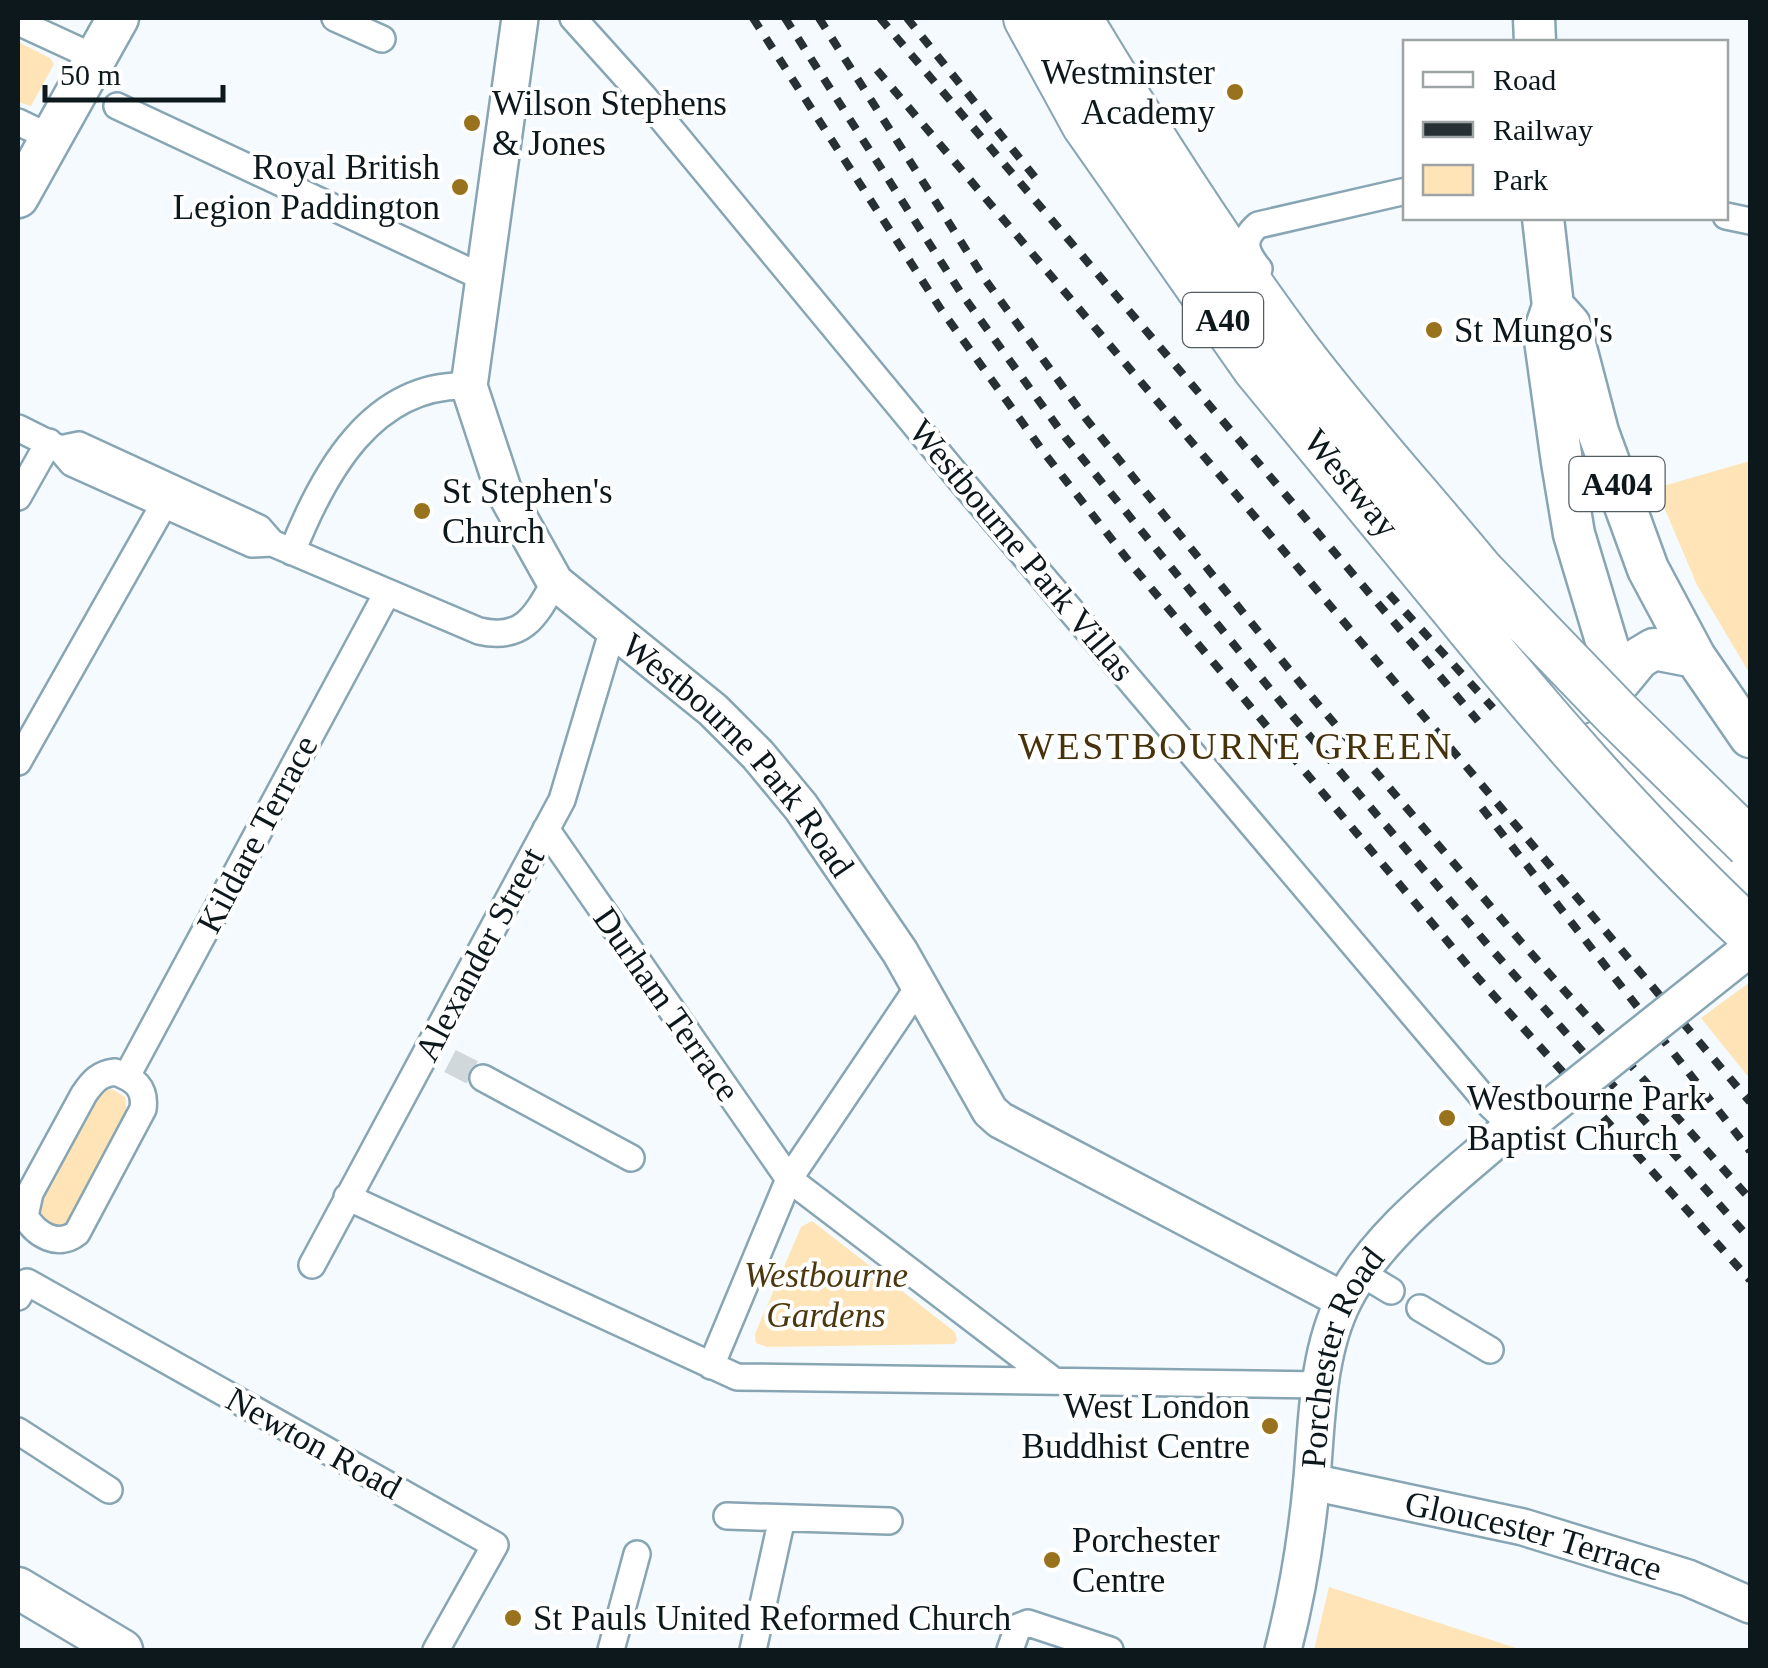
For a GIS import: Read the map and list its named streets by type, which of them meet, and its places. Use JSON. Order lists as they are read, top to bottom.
{
  "streets": {
    "highway": ["A40", "Westway"],
    "main road": ["A404"],
    "street": [
      "Westbourne Park Villas",
      "Westbourne Park Road",
      "Kildare Terrace",
      "Alexander Street",
      "Durham Terrace",
      "Porchester Road",
      "Newton Road",
      "Gloucester Terrace"
    ]
  },
  "crossings": [
    ["A40", "Westway"],
    ["A40", "Porchester Road"],
    ["Westbourne Park Villas", "Porchester Road"],
    ["Westbourne Park Road", "Alexander Street"],
    ["Westbourne Park Road", "Porchester Road"],
    ["Alexander Street", "Durham Terrace"],
    ["Porchester Road", "Gloucester Terrace"]
  ],
  "districts": ["WESTBOURNE GREEN"],
  "parks": ["Westbourne Gardens"],
  "places": [
    "Westminster Academy",
    "Wilson Stephens & Jones",
    "Royal British Legion Paddington",
    "St Mungo's",
    "St Stephen's Church",
    "Westbourne Park Baptist Church",
    "West London Buddhist Centre",
    "Porchester Centre",
    "St Pauls United Reformed Church"
  ],
  "legend": ["Road", "Railway", "Park"],
  "scale_bar": "50 m"
}
